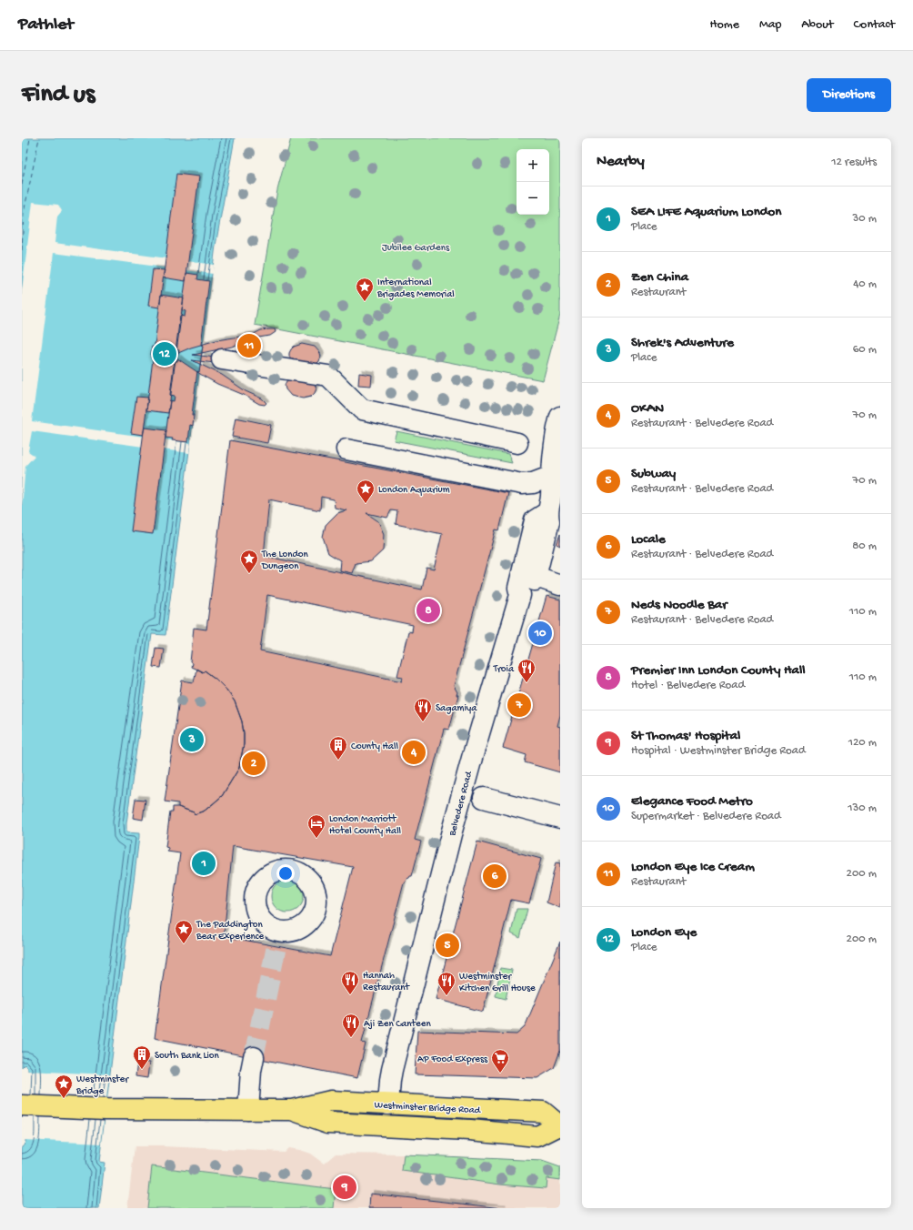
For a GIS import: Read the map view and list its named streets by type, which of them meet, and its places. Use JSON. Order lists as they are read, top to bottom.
{
  "streets": {
    "main road": ["Westminster Bridge Road"],
    "street": ["Belvedere Road"]
  },
  "crossings": [
    ["Belvedere Road", "Westminster Bridge Road"]
  ],
  "parks": ["Jubilee Gardens"],
  "places": {
    "place": [
      "International Brigades Memorial",
      "London Aquarium",
      "The London Dungeon",
      "The Paddington Bear Experience",
      "Westminster Bridge"
    ],
    "restaurant": [
      "Troia",
      "Sagamiya",
      "Hannah Restaurant",
      "Westminster Kitchen Grill House",
      "Aji Zen Canteen"
    ],
    "building": ["County Hall", "South Bank Lion"],
    "hotel": ["London Marriott Hotel County Hall"],
    "supermarket": ["AP Food Express"]
  },
  "page": {
    "header": "Pathlet",
    "nav": [
      "Home",
      "Map",
      "About",
      "Contact"
    ],
    "buttons": "Directions",
    "title": "Find us",
    "heading": ["Nearby", "12 results"],
    "map_buttons": ["+", "−"],
    "list": [
      {
        "mark": "1",
        "name": "SEA LIFE Aquarium London",
        "note": "Place",
        "value": "30 m"
      },
      {
        "mark": "2",
        "name": "Zen China",
        "note": "Restaurant",
        "value": "40 m"
      },
      {
        "mark": "3",
        "name": "Shrek's Adventure",
        "note": "Place",
        "value": "60 m"
      },
      {
        "mark": "4",
        "name": "OKAN",
        "note": "Restaurant · Belvedere Road",
        "value": "70 m"
      },
      {
        "mark": "5",
        "name": "Subway",
        "note": "Restaurant · Belvedere Road",
        "value": "70 m"
      },
      {
        "mark": "6",
        "name": "Locale",
        "note": "Restaurant · Belvedere Road",
        "value": "80 m"
      },
      {
        "mark": "7",
        "name": "Neds Noodle Bar",
        "note": "Restaurant · Belvedere Road",
        "value": "110 m"
      },
      {
        "mark": "8",
        "name": "Premier Inn London County Hall",
        "note": "Hotel · Belvedere Road",
        "value": "110 m"
      },
      {
        "mark": "9",
        "name": "St Thomas' Hospital",
        "note": "Hospital · Westminster Bridge Road",
        "value": "120 m"
      },
      {
        "mark": "10",
        "name": "Elegance Food Metro",
        "note": "Supermarket · Belvedere Road",
        "value": "130 m"
      },
      {
        "mark": "11",
        "name": "London Eye Ice Cream",
        "note": "Restaurant",
        "value": "200 m"
      },
      {
        "mark": "12",
        "name": "London Eye",
        "note": "Place",
        "value": "200 m"
      }
    ],
    "pins": [
      "11",
      "12",
      "8",
      "10",
      "7",
      "3",
      "4",
      "2",
      "1",
      "6",
      "5",
      "9"
    ]
  }
}
